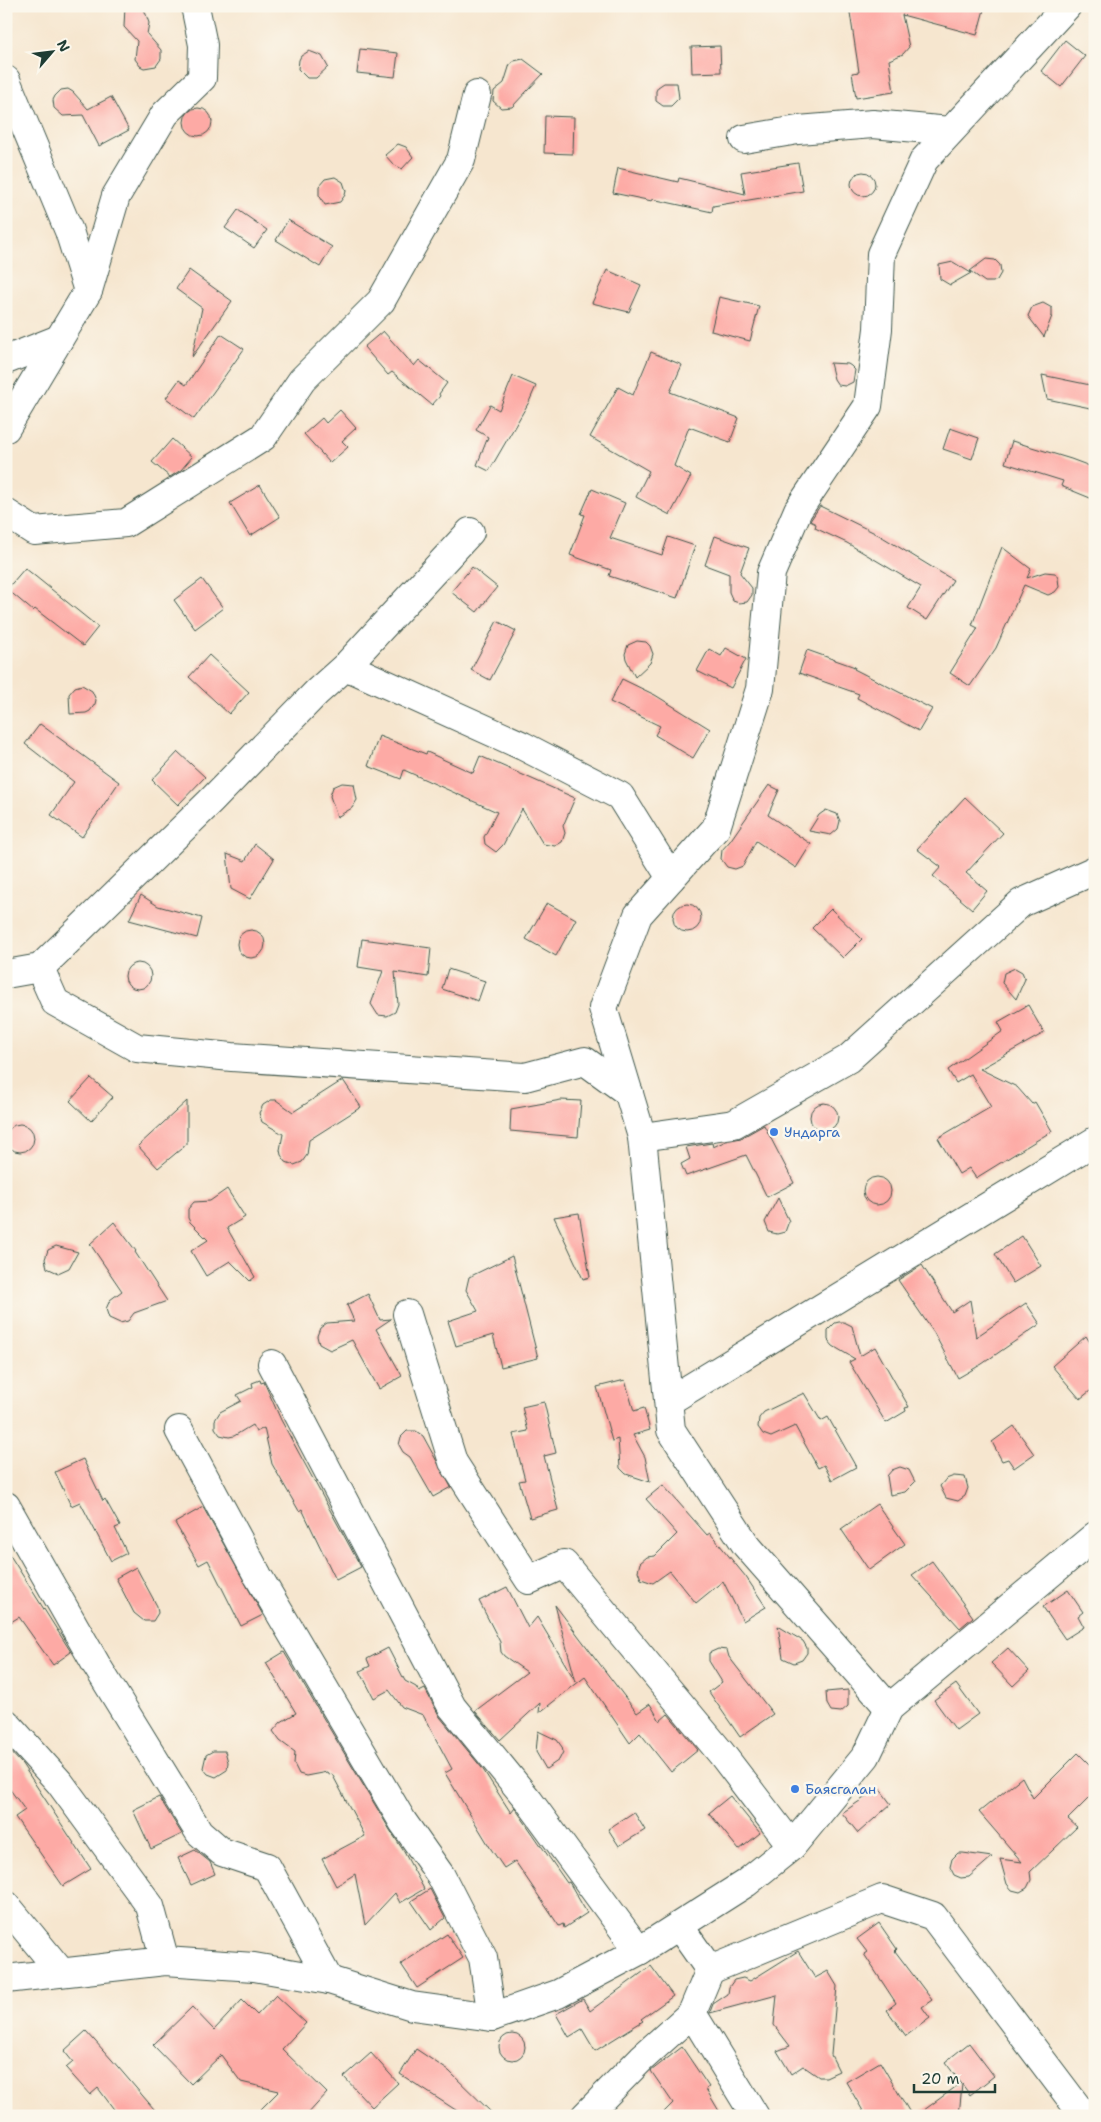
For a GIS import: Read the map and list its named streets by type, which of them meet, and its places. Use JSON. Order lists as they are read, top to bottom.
{
  "places": ["Ундарга", "Баясгалан"],
  "scale_bar": "20 m",
  "north": "top right"
}
